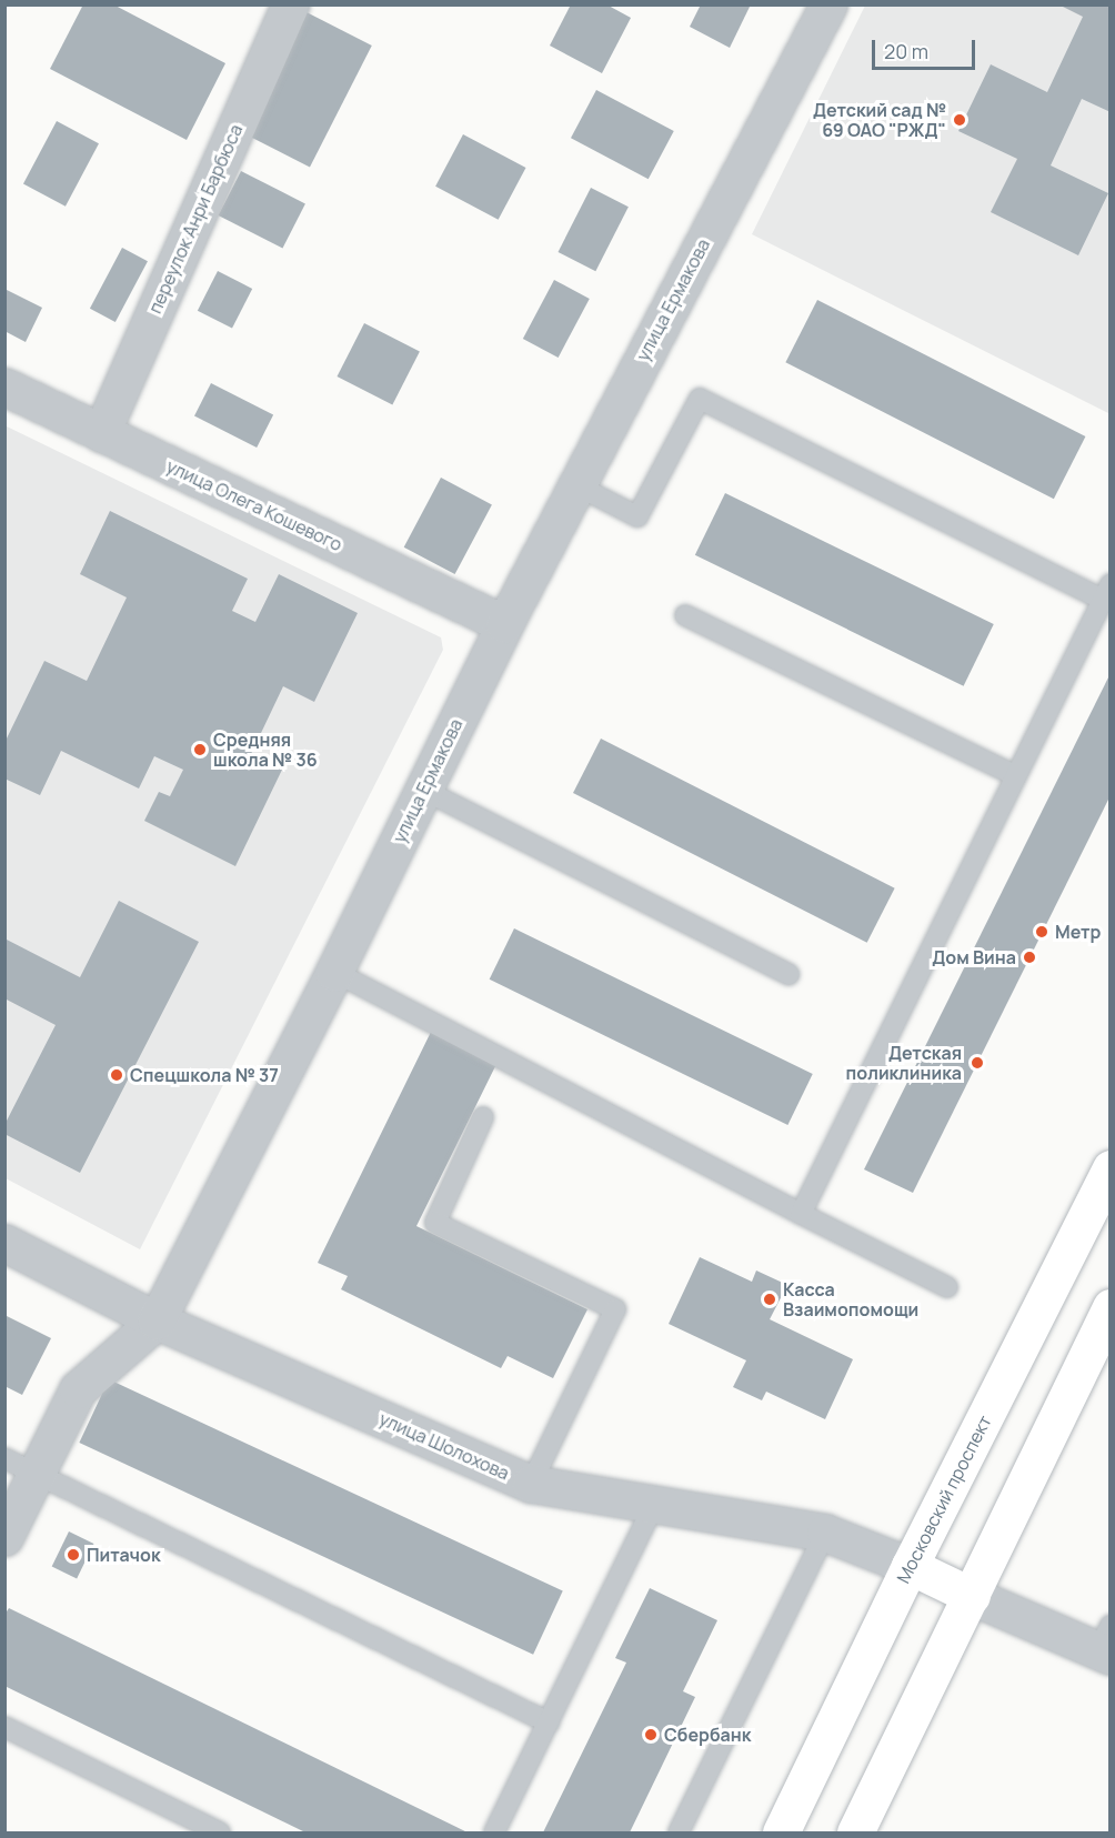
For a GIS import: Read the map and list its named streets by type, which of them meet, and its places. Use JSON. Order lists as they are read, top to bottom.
{
  "streets": {
    "main road": ["Московский проспект"],
    "street": [
      "переулок Анри Барбюса",
      "улица Ермакова",
      "улица Олега Кошевого",
      "улица Шолохова"
    ]
  },
  "crossings": [
    ["переулок Анри Барбюса", "улица Олега Кошевого"],
    ["улица Ермакова", "улица Олега Кошевого"],
    ["улица Ермакова", "улица Шолохова"],
    ["улица Шолохова", "Московский проспект"]
  ],
  "places": [
    "Детский сад № 69 ОАО \"РЖД\"",
    "Средняя школа № 36",
    "Метр",
    "Дом Вина",
    "Детская поликлиника",
    "Спецшкола № 37",
    "Касса Взаимопомощи",
    "Питачок",
    "Сбербанк"
  ],
  "scale_bar": "20 m"
}
